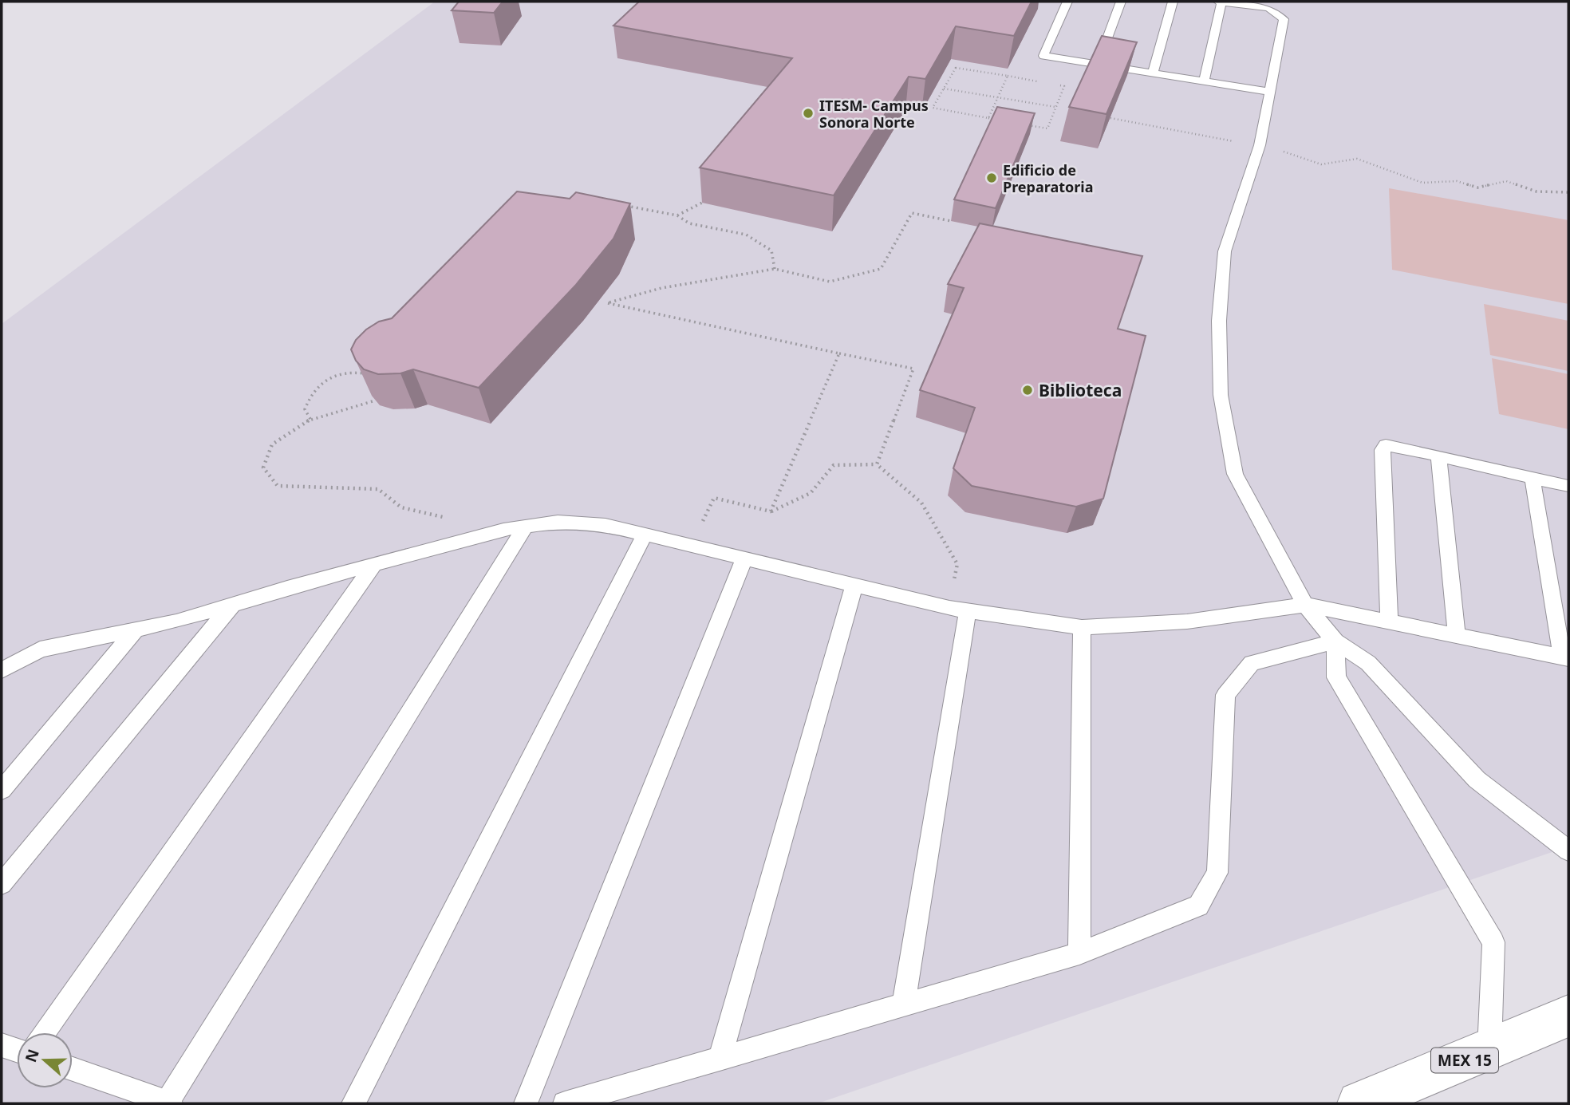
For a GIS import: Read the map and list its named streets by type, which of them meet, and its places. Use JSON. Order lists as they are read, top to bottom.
{
  "streets": {
    "highway": ["MEX 15"]
  },
  "places": ["ITESM- Campus Sonora Norte", "Edificio de Preparatoria", "Biblioteca"],
  "north": "left"
}
